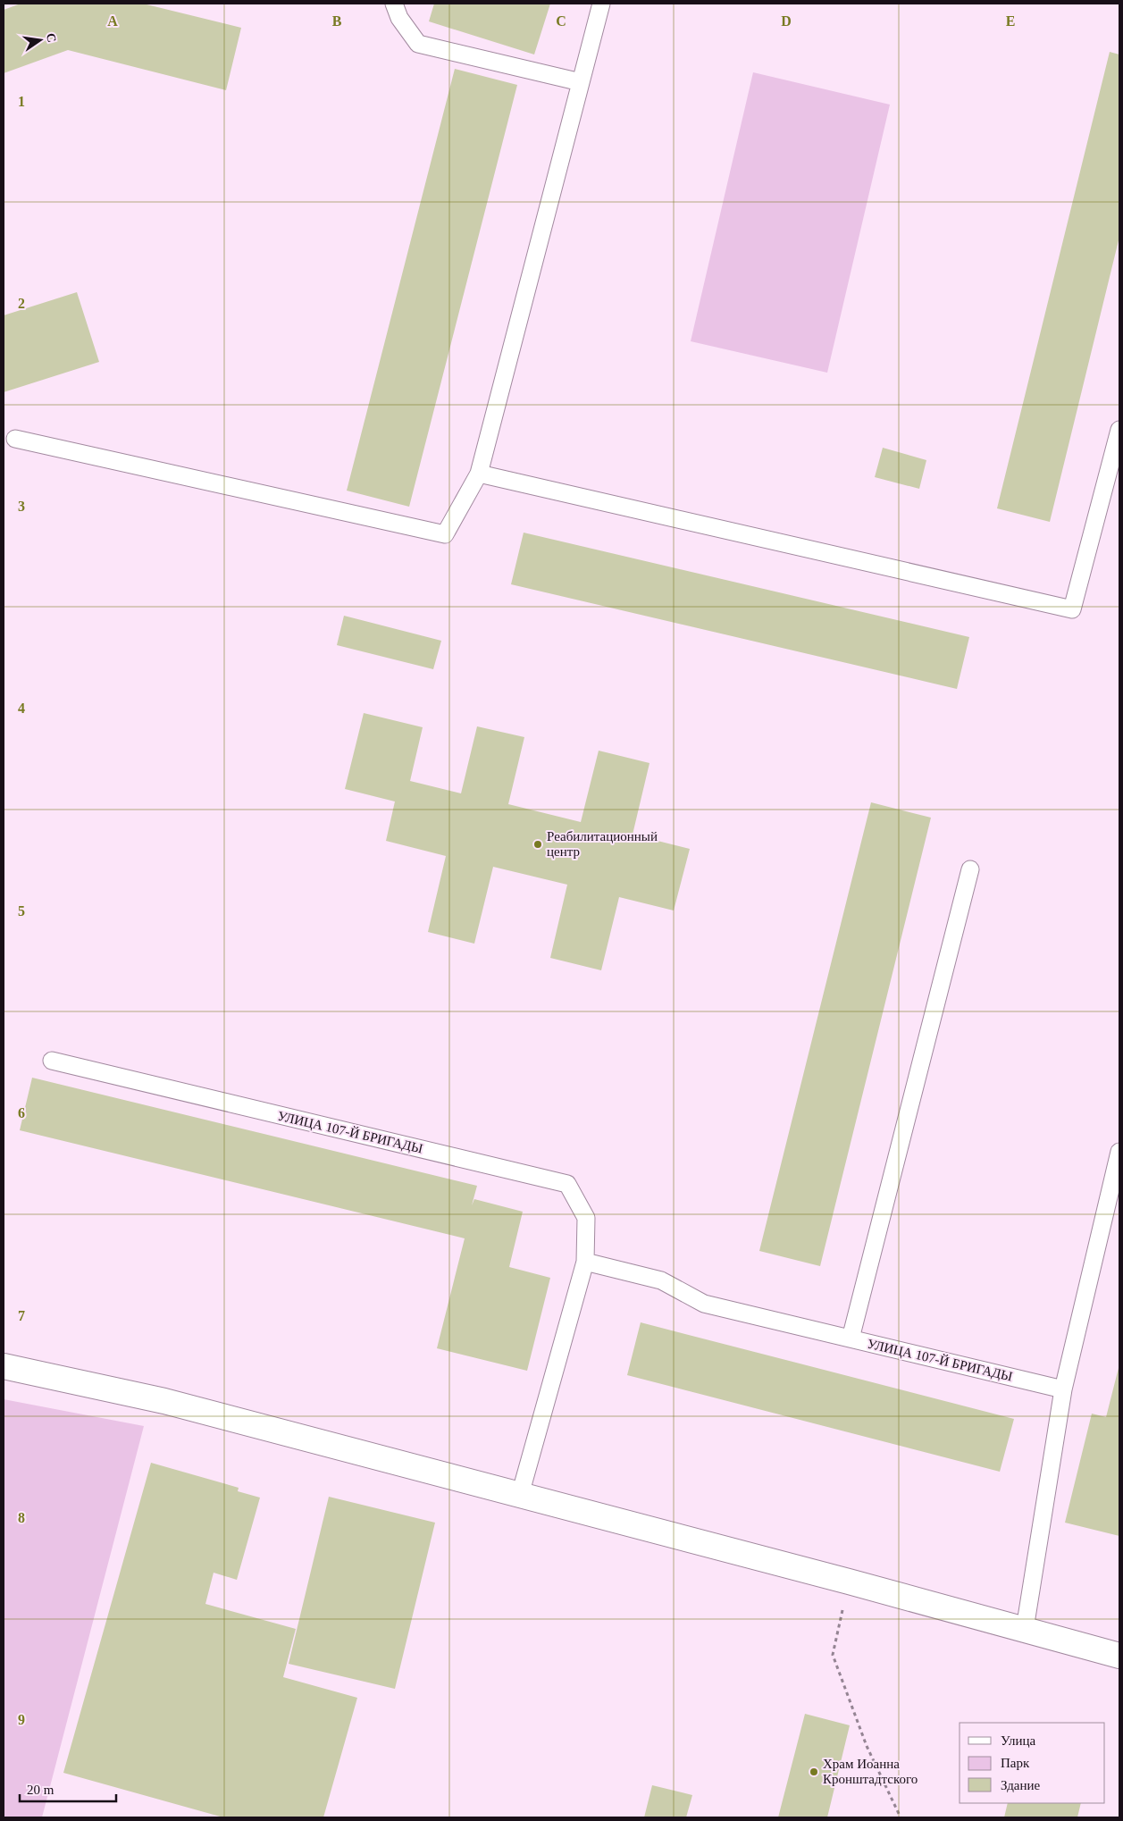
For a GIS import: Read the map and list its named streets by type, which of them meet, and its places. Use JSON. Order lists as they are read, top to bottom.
{
  "streets": {
    "lane": ["УЛИЦА 107-Й БРИГАДЫ"]
  },
  "places": ["Реабилитационный центр", "Храм Иоанна Кронштадтского"],
  "legend": ["Улица", "Парк", "Здание"],
  "scale_bar": "20 m",
  "north": "right",
  "grid": {
    "columns": [
      "A",
      "B",
      "C",
      "D",
      "E"
    ],
    "rows": [
      "1",
      "2",
      "3",
      "4",
      "5",
      "6",
      "7",
      "8",
      "9"
    ]
  }
}
